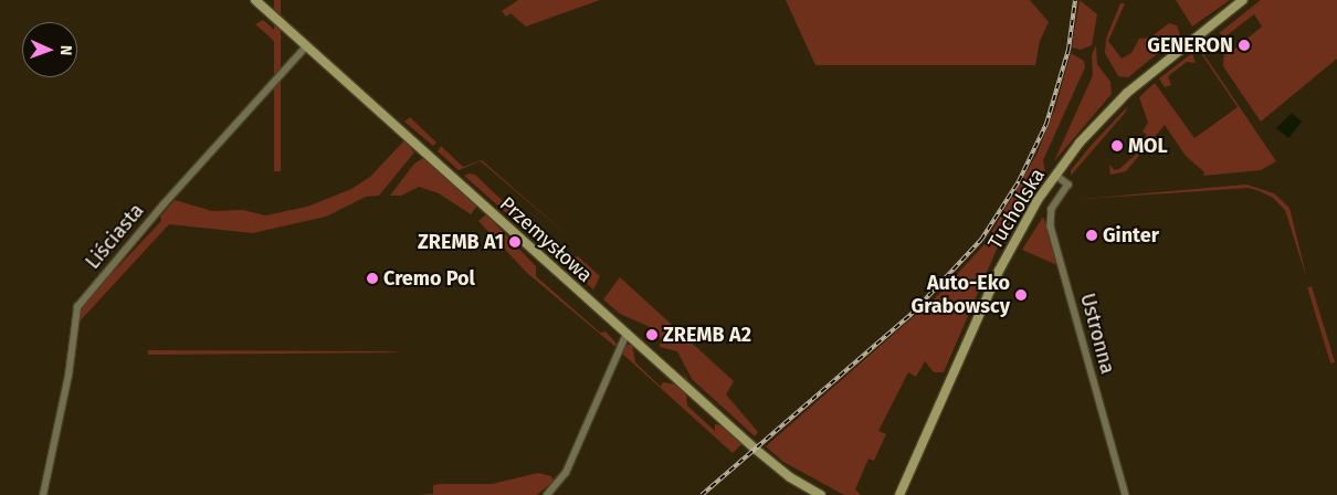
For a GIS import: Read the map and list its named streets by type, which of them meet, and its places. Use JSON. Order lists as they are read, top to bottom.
{
  "streets": {
    "street": [
      "Tucholska",
      "Liściasta",
      "Przemysłowa",
      "Ustronna"
    ]
  },
  "crossings": [
    ["Tucholska", "Ustronna"],
    ["Liściasta", "Przemysłowa"]
  ],
  "places": [
    "GENERON",
    "MOL",
    "Ginter",
    "ZREMB A1",
    "Cremo Pol",
    "Auto-Eko Grabowscy",
    "ZREMB A2"
  ],
  "north": "right"
}
